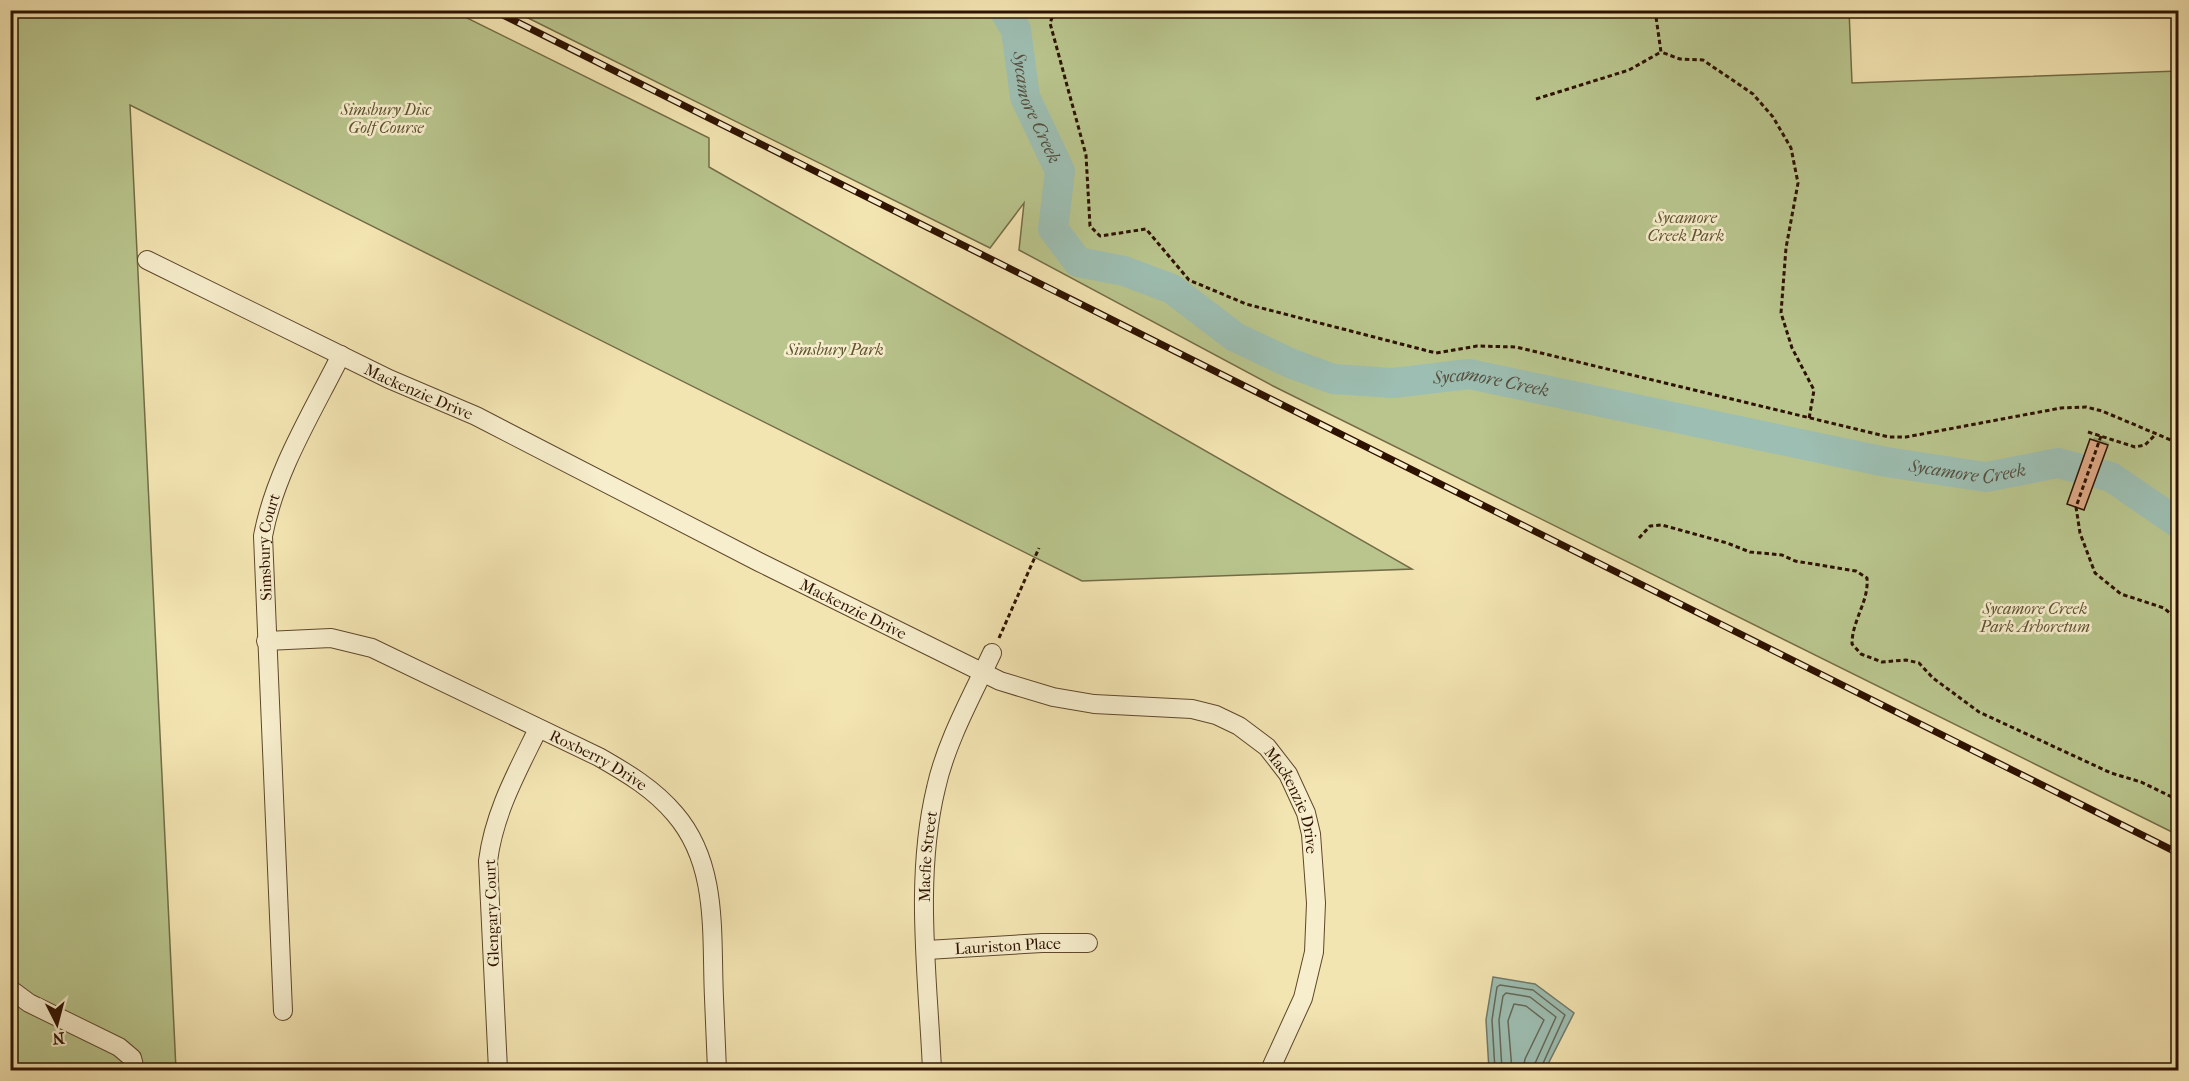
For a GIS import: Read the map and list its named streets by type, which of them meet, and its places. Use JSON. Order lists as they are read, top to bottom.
{
  "streets": {
    "street": [
      "Mackenzie Drive",
      "Simsbury Court",
      "Roxberry Drive",
      "Macfie Street",
      "Glengary Court",
      "Lauriston Place"
    ]
  },
  "crossings": [
    ["Mackenzie Drive", "Simsbury Court"],
    ["Mackenzie Drive", "Macfie Street"],
    ["Simsbury Court", "Roxberry Drive"],
    ["Roxberry Drive", "Glengary Court"],
    ["Macfie Street", "Lauriston Place"]
  ],
  "water": ["Sycamore Creek"],
  "parks": [
    "Simsbury Disc Golf Course",
    "Sycamore Creek Park",
    "Simsbury Park",
    "Sycamore Creek Park Arboretum"
  ],
  "north": "bottom"
}
